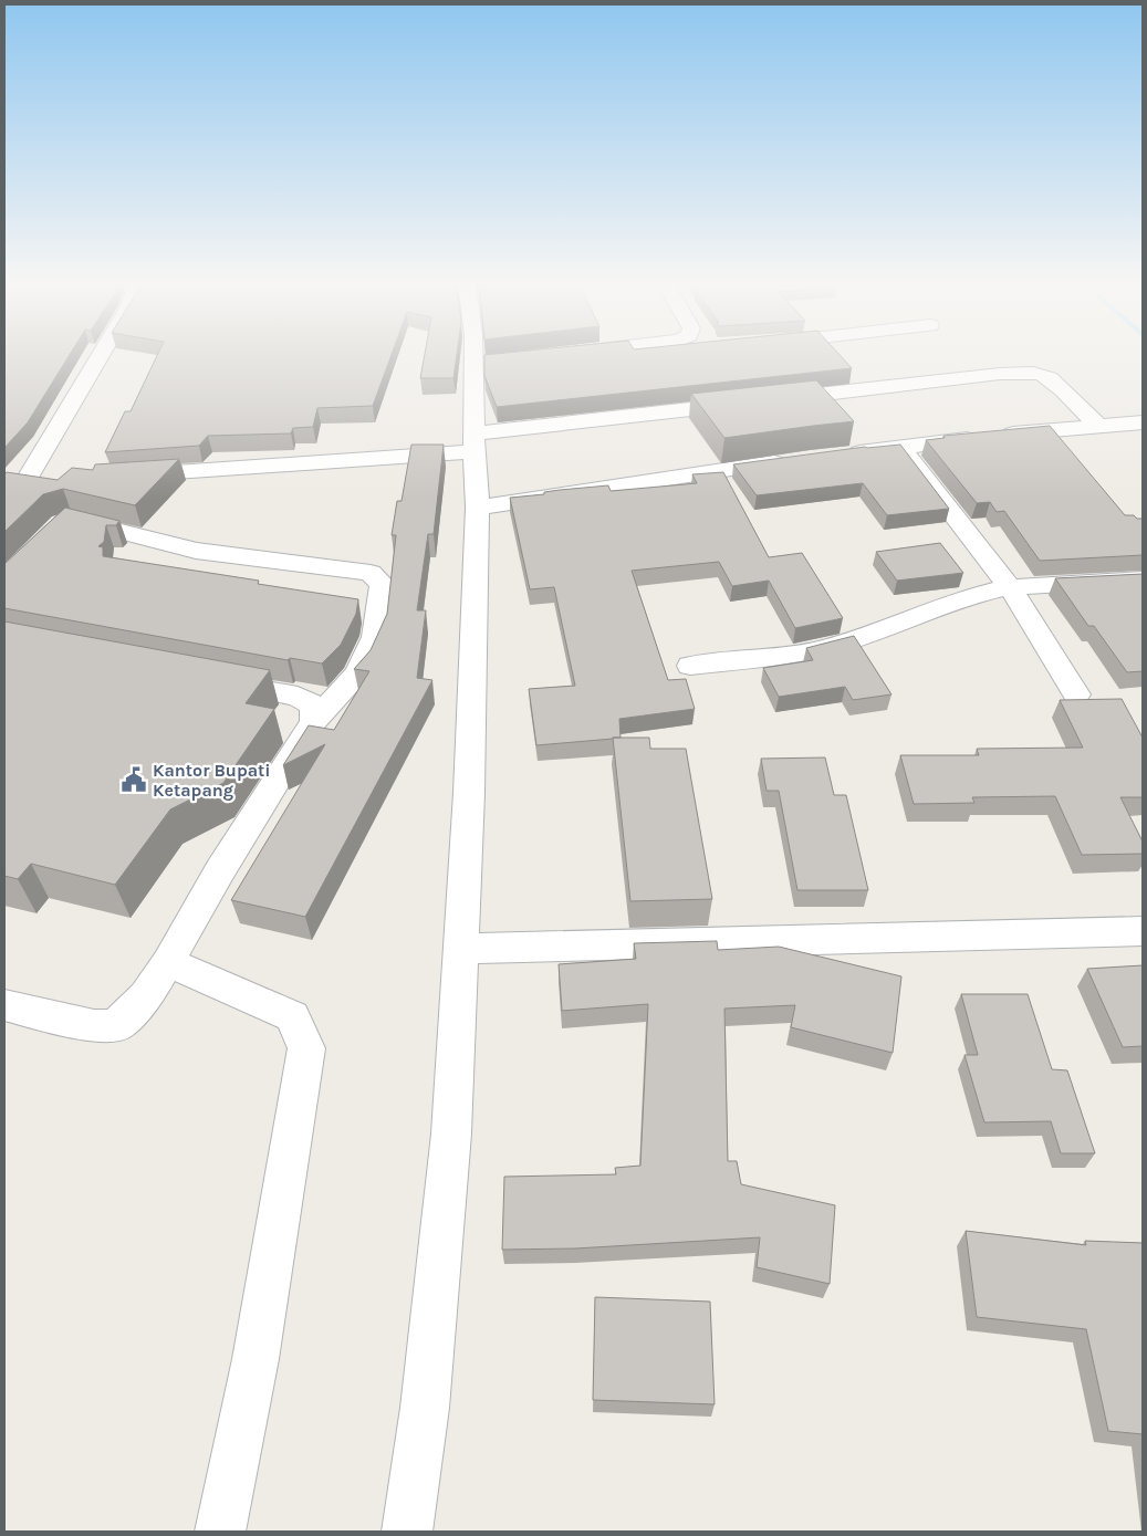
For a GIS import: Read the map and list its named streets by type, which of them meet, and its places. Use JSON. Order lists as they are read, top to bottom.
{
  "places": {
    "public building": ["Kantor Bupati Ketapang"]
  }
}
